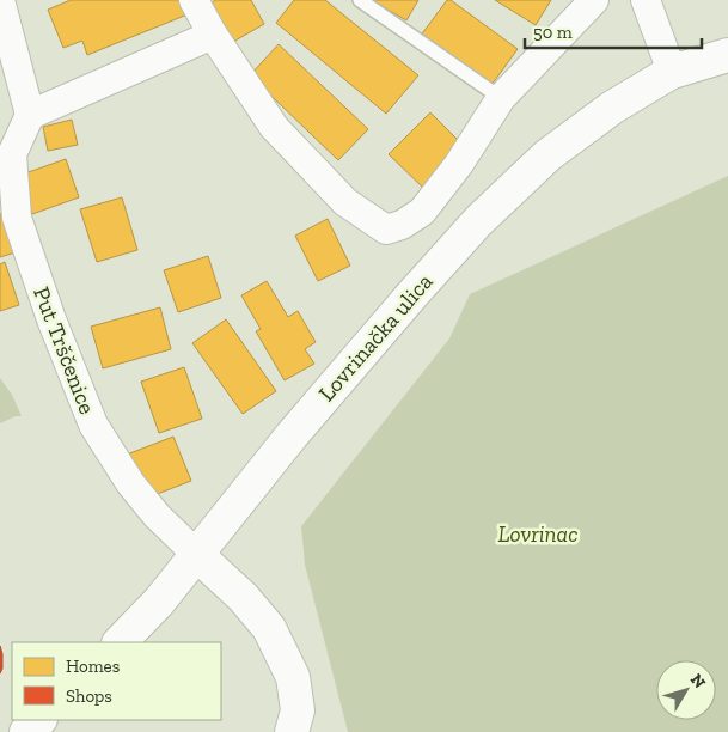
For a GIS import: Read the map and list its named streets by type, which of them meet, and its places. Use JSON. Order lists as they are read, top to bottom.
{
  "streets": {
    "street": ["Lovrinačka ulica", "Put Trščenice"]
  },
  "crossings": [
    ["Lovrinačka ulica", "Put Trščenice"]
  ],
  "parks": ["Lovrinac"],
  "legend": ["Homes", "Shops"],
  "scale_bar": "50 m",
  "north": "top right"
}
